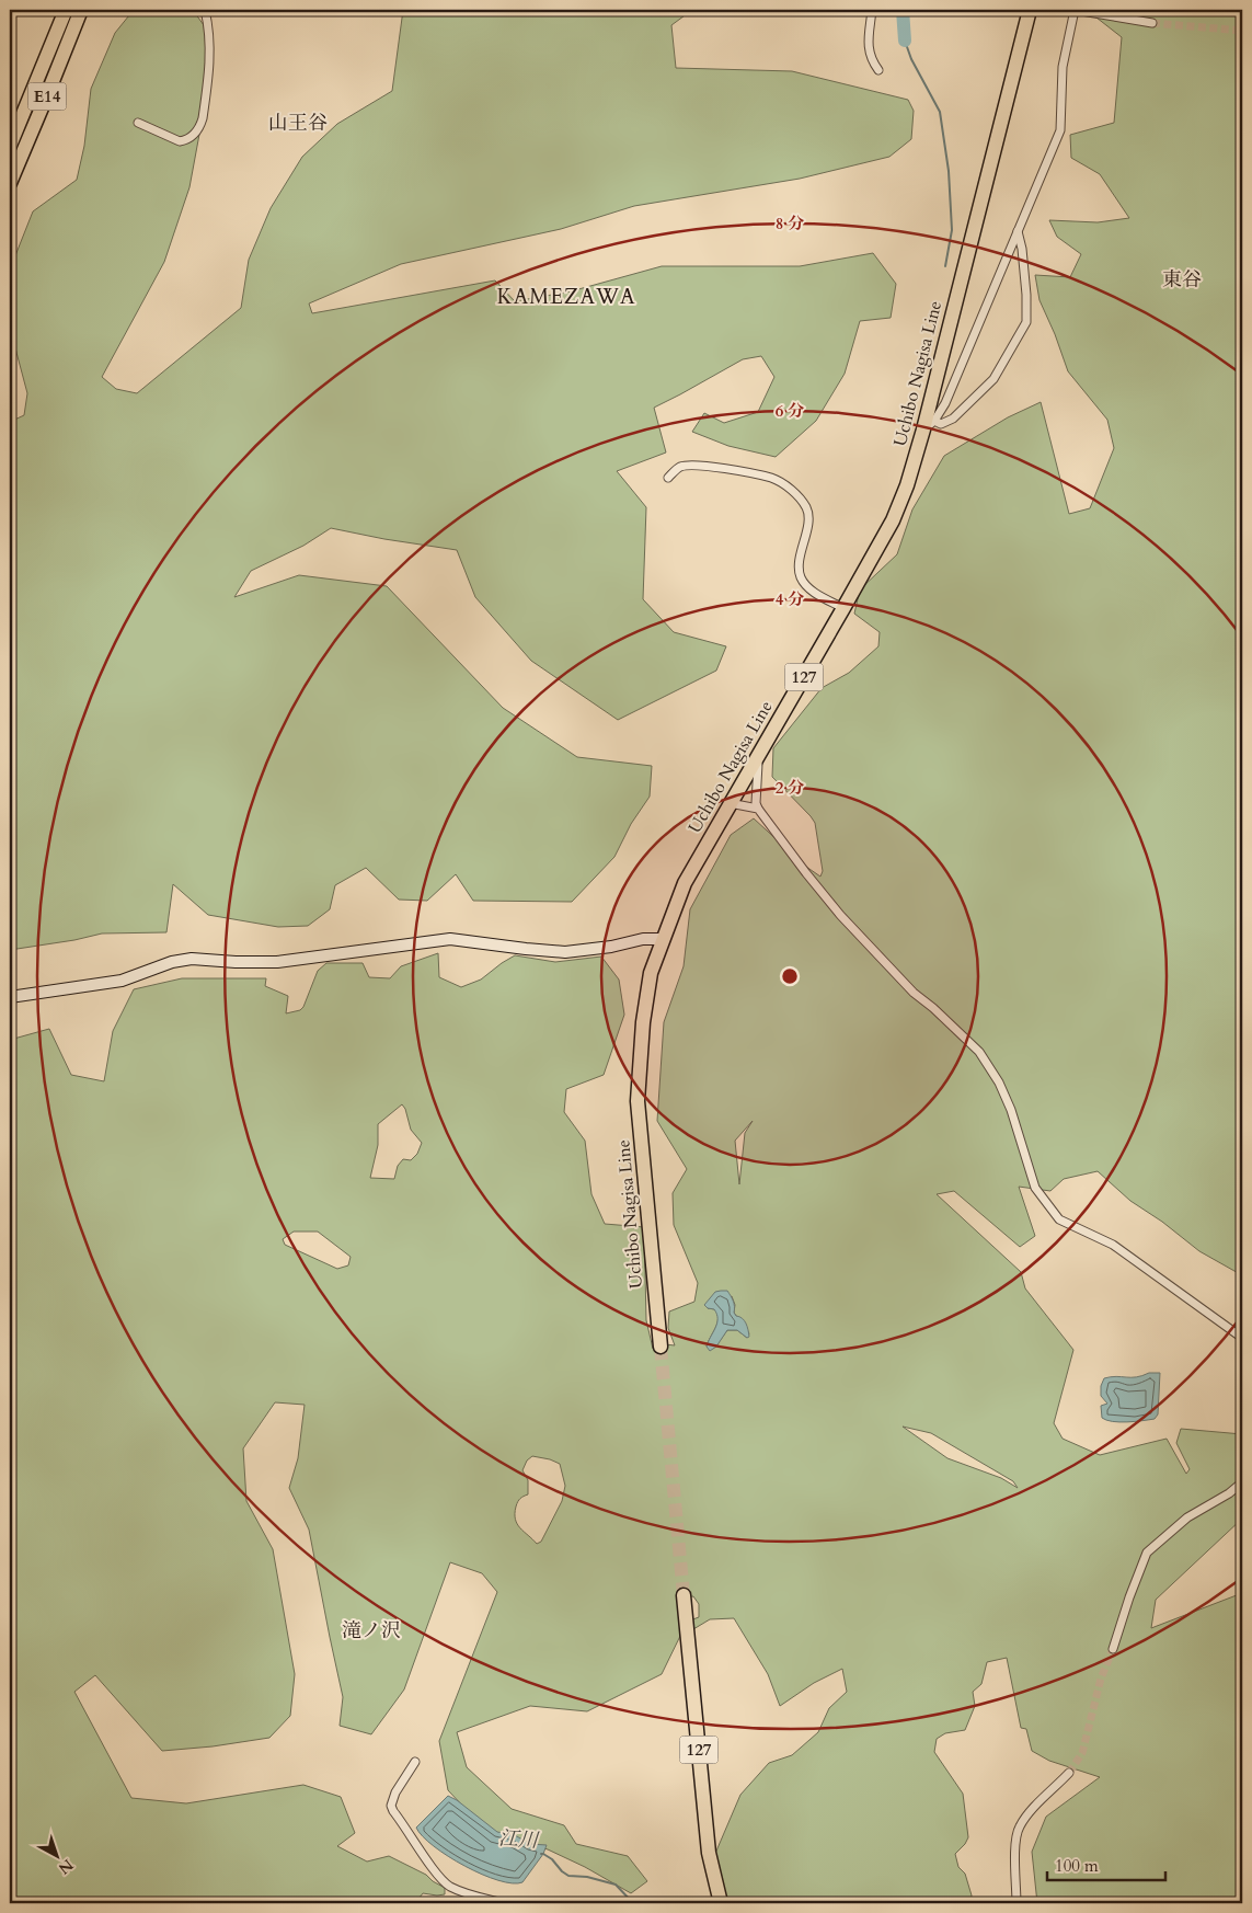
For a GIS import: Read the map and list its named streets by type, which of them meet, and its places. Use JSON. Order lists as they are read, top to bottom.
{
  "streets": {
    "highway": ["E14", "Uchibo Nagisa Line", "127"]
  },
  "districts": [
    "山王谷",
    "東谷",
    "KAMEZAWA",
    "滝ノ沢"
  ],
  "water": ["江川"],
  "scale_bar": "100 m",
  "north": "bottom right",
  "rings": [
    "8 分",
    "6 分",
    "4 分",
    "2 分"
  ]
}
